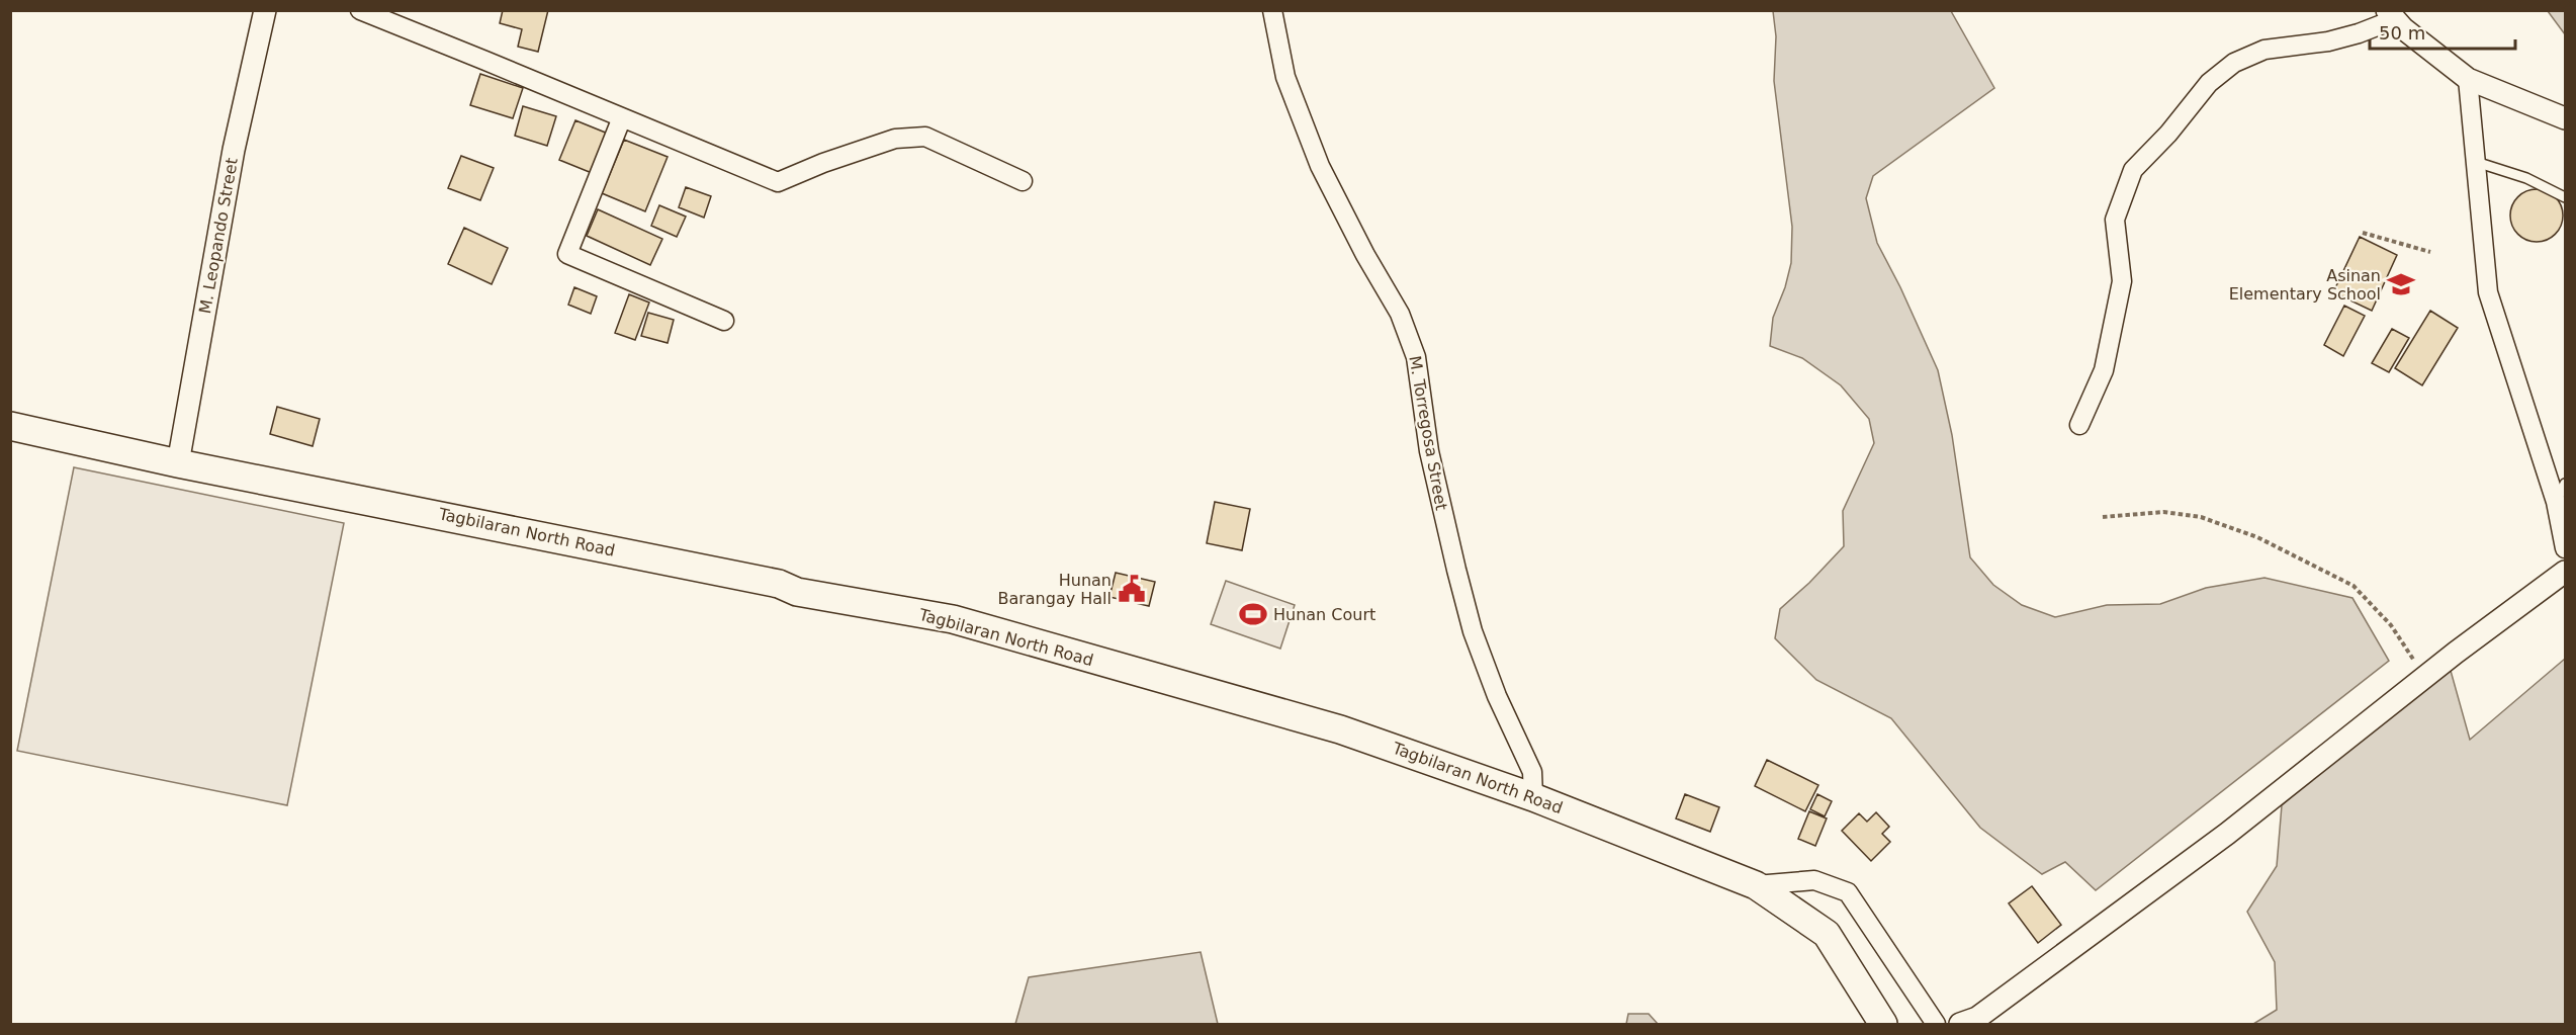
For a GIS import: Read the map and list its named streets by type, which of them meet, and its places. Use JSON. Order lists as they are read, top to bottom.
{
  "streets": {
    "main road": ["Tagbilaran North Road"],
    "street": ["M. Leopando Street", "M. Torregosa Street"]
  },
  "crossings": [
    ["M. Leopando Street", "Tagbilaran North Road"],
    ["M. Torregosa Street", "Tagbilaran North Road"]
  ],
  "places": {
    "school or university": ["Asinan Elementary School"],
    "public building": ["Hunan Barangay Hall"],
    "sports": ["Hunan Court"]
  },
  "scale_bar": "50 m"
}
